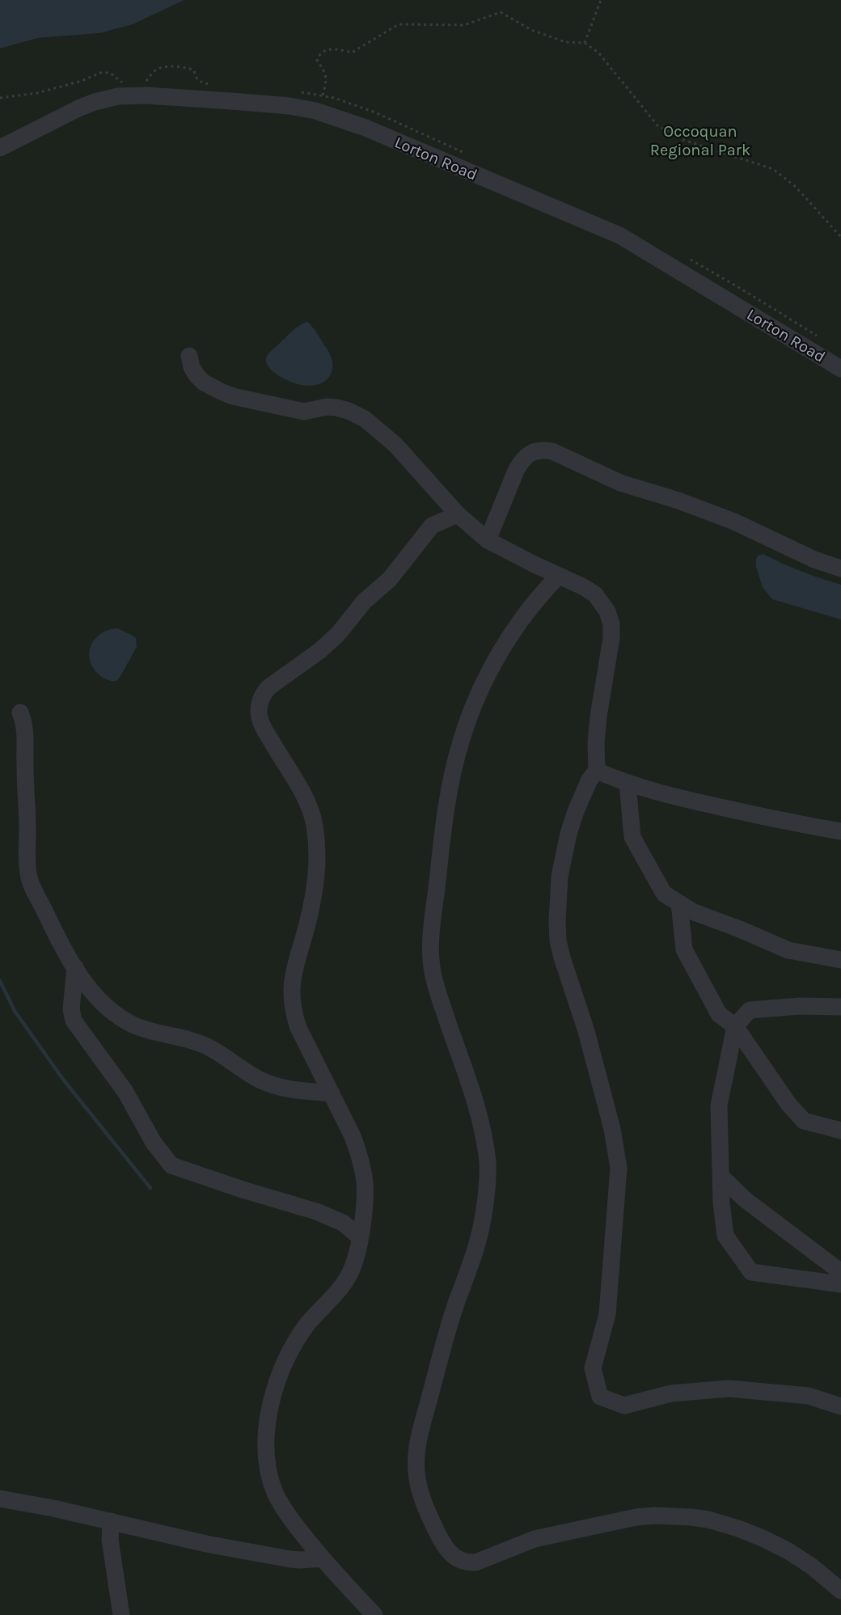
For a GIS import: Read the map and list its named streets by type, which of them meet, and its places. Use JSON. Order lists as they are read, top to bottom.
{
  "streets": {
    "street": ["Lorton Road"]
  },
  "parks": ["Occoquan Regional Park"]
}
